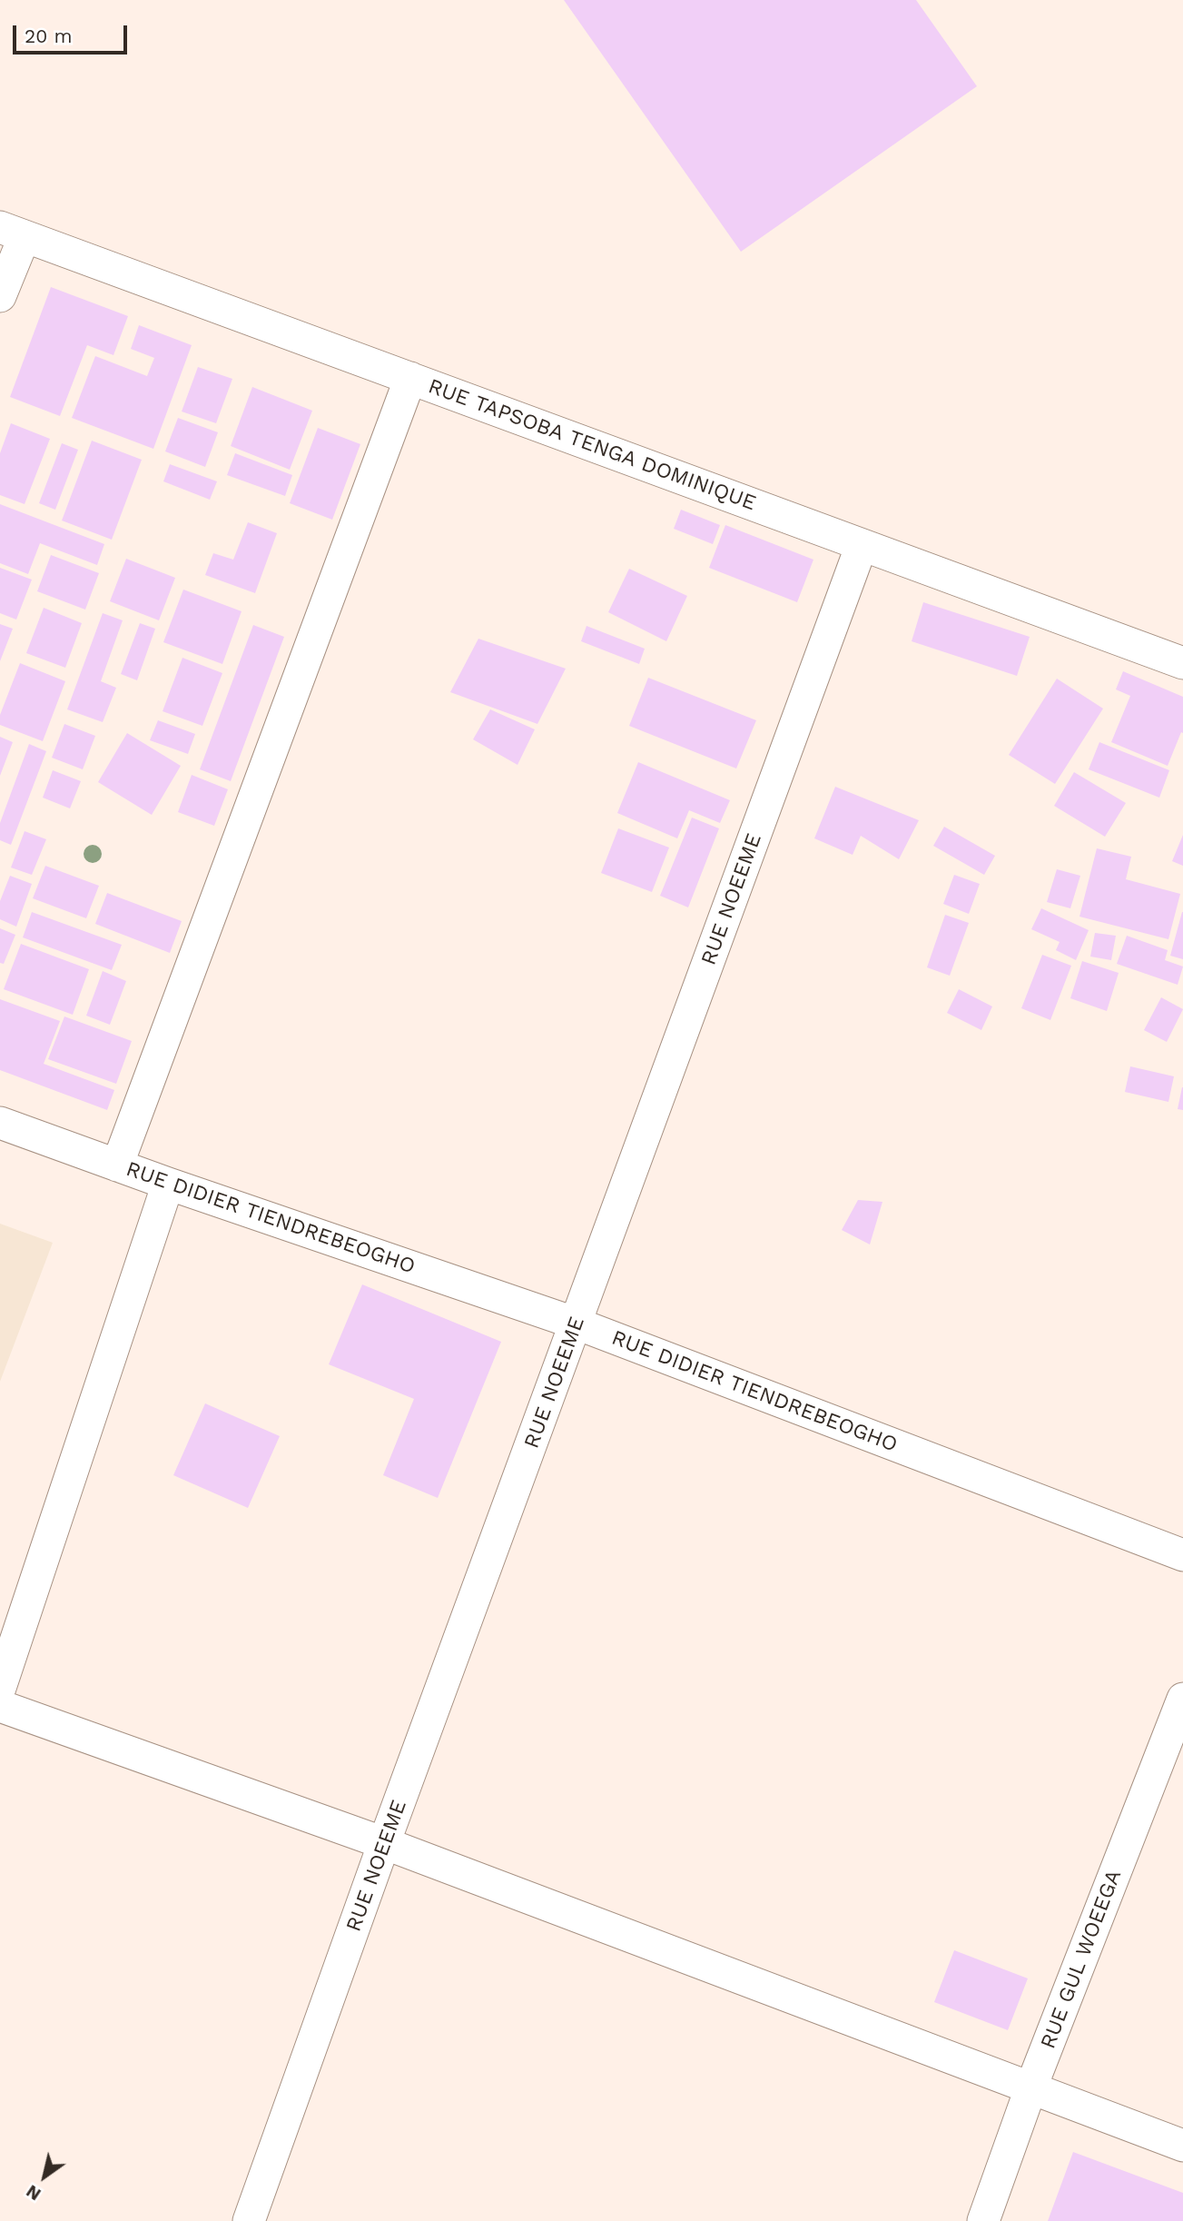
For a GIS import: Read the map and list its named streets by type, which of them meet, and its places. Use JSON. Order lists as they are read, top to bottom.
{
  "streets": {
    "street": [
      "RUE TAPSOBA TENGA DOMINIQUE",
      "RUE NOEEME",
      "RUE DIDIER TIENDREBEOGHO",
      "RUE GUL WOEEGA"
    ]
  },
  "crossings": [
    ["RUE TAPSOBA TENGA DOMINIQUE", "RUE NOEEME"],
    ["RUE NOEEME", "RUE DIDIER TIENDREBEOGHO"]
  ],
  "scale_bar": "20 m",
  "north": "bottom left"
}
